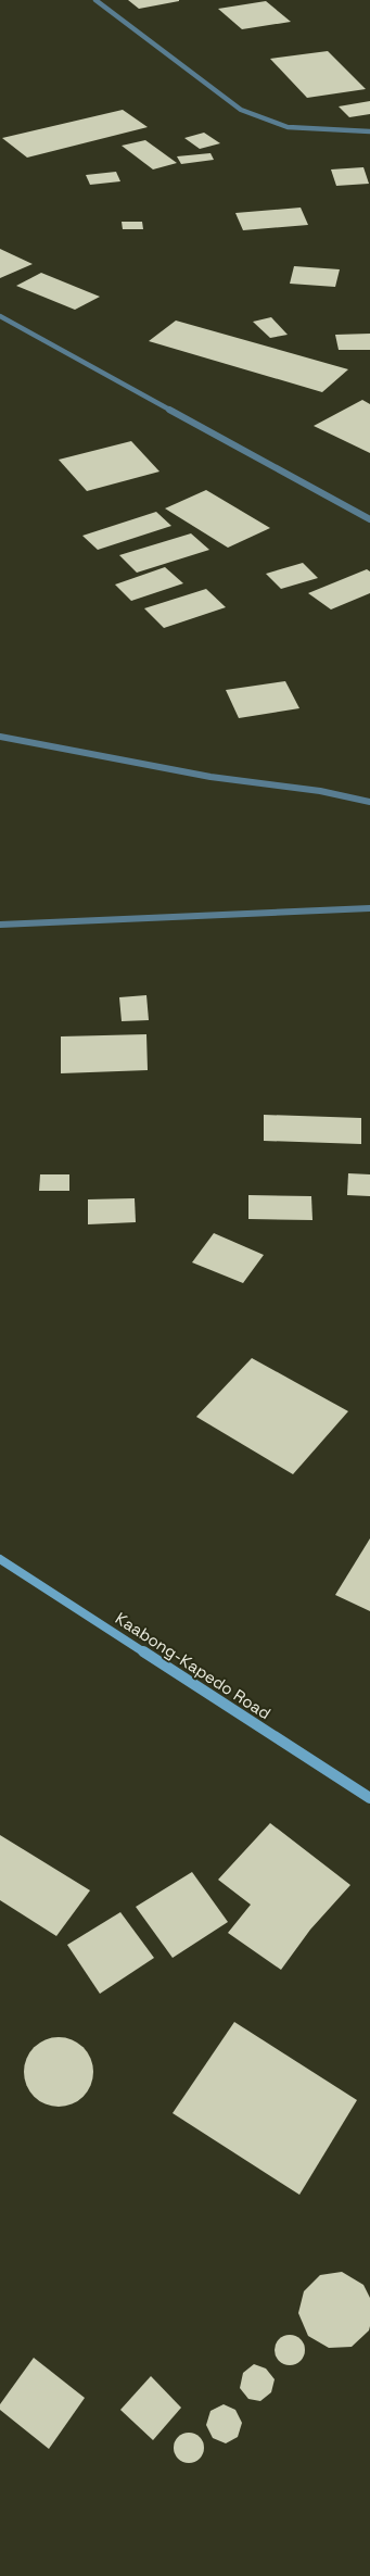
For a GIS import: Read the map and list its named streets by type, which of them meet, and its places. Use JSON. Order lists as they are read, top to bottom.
{
  "streets": {
    "main road": ["Kaabong-Kapedo Road"]
  }
}
